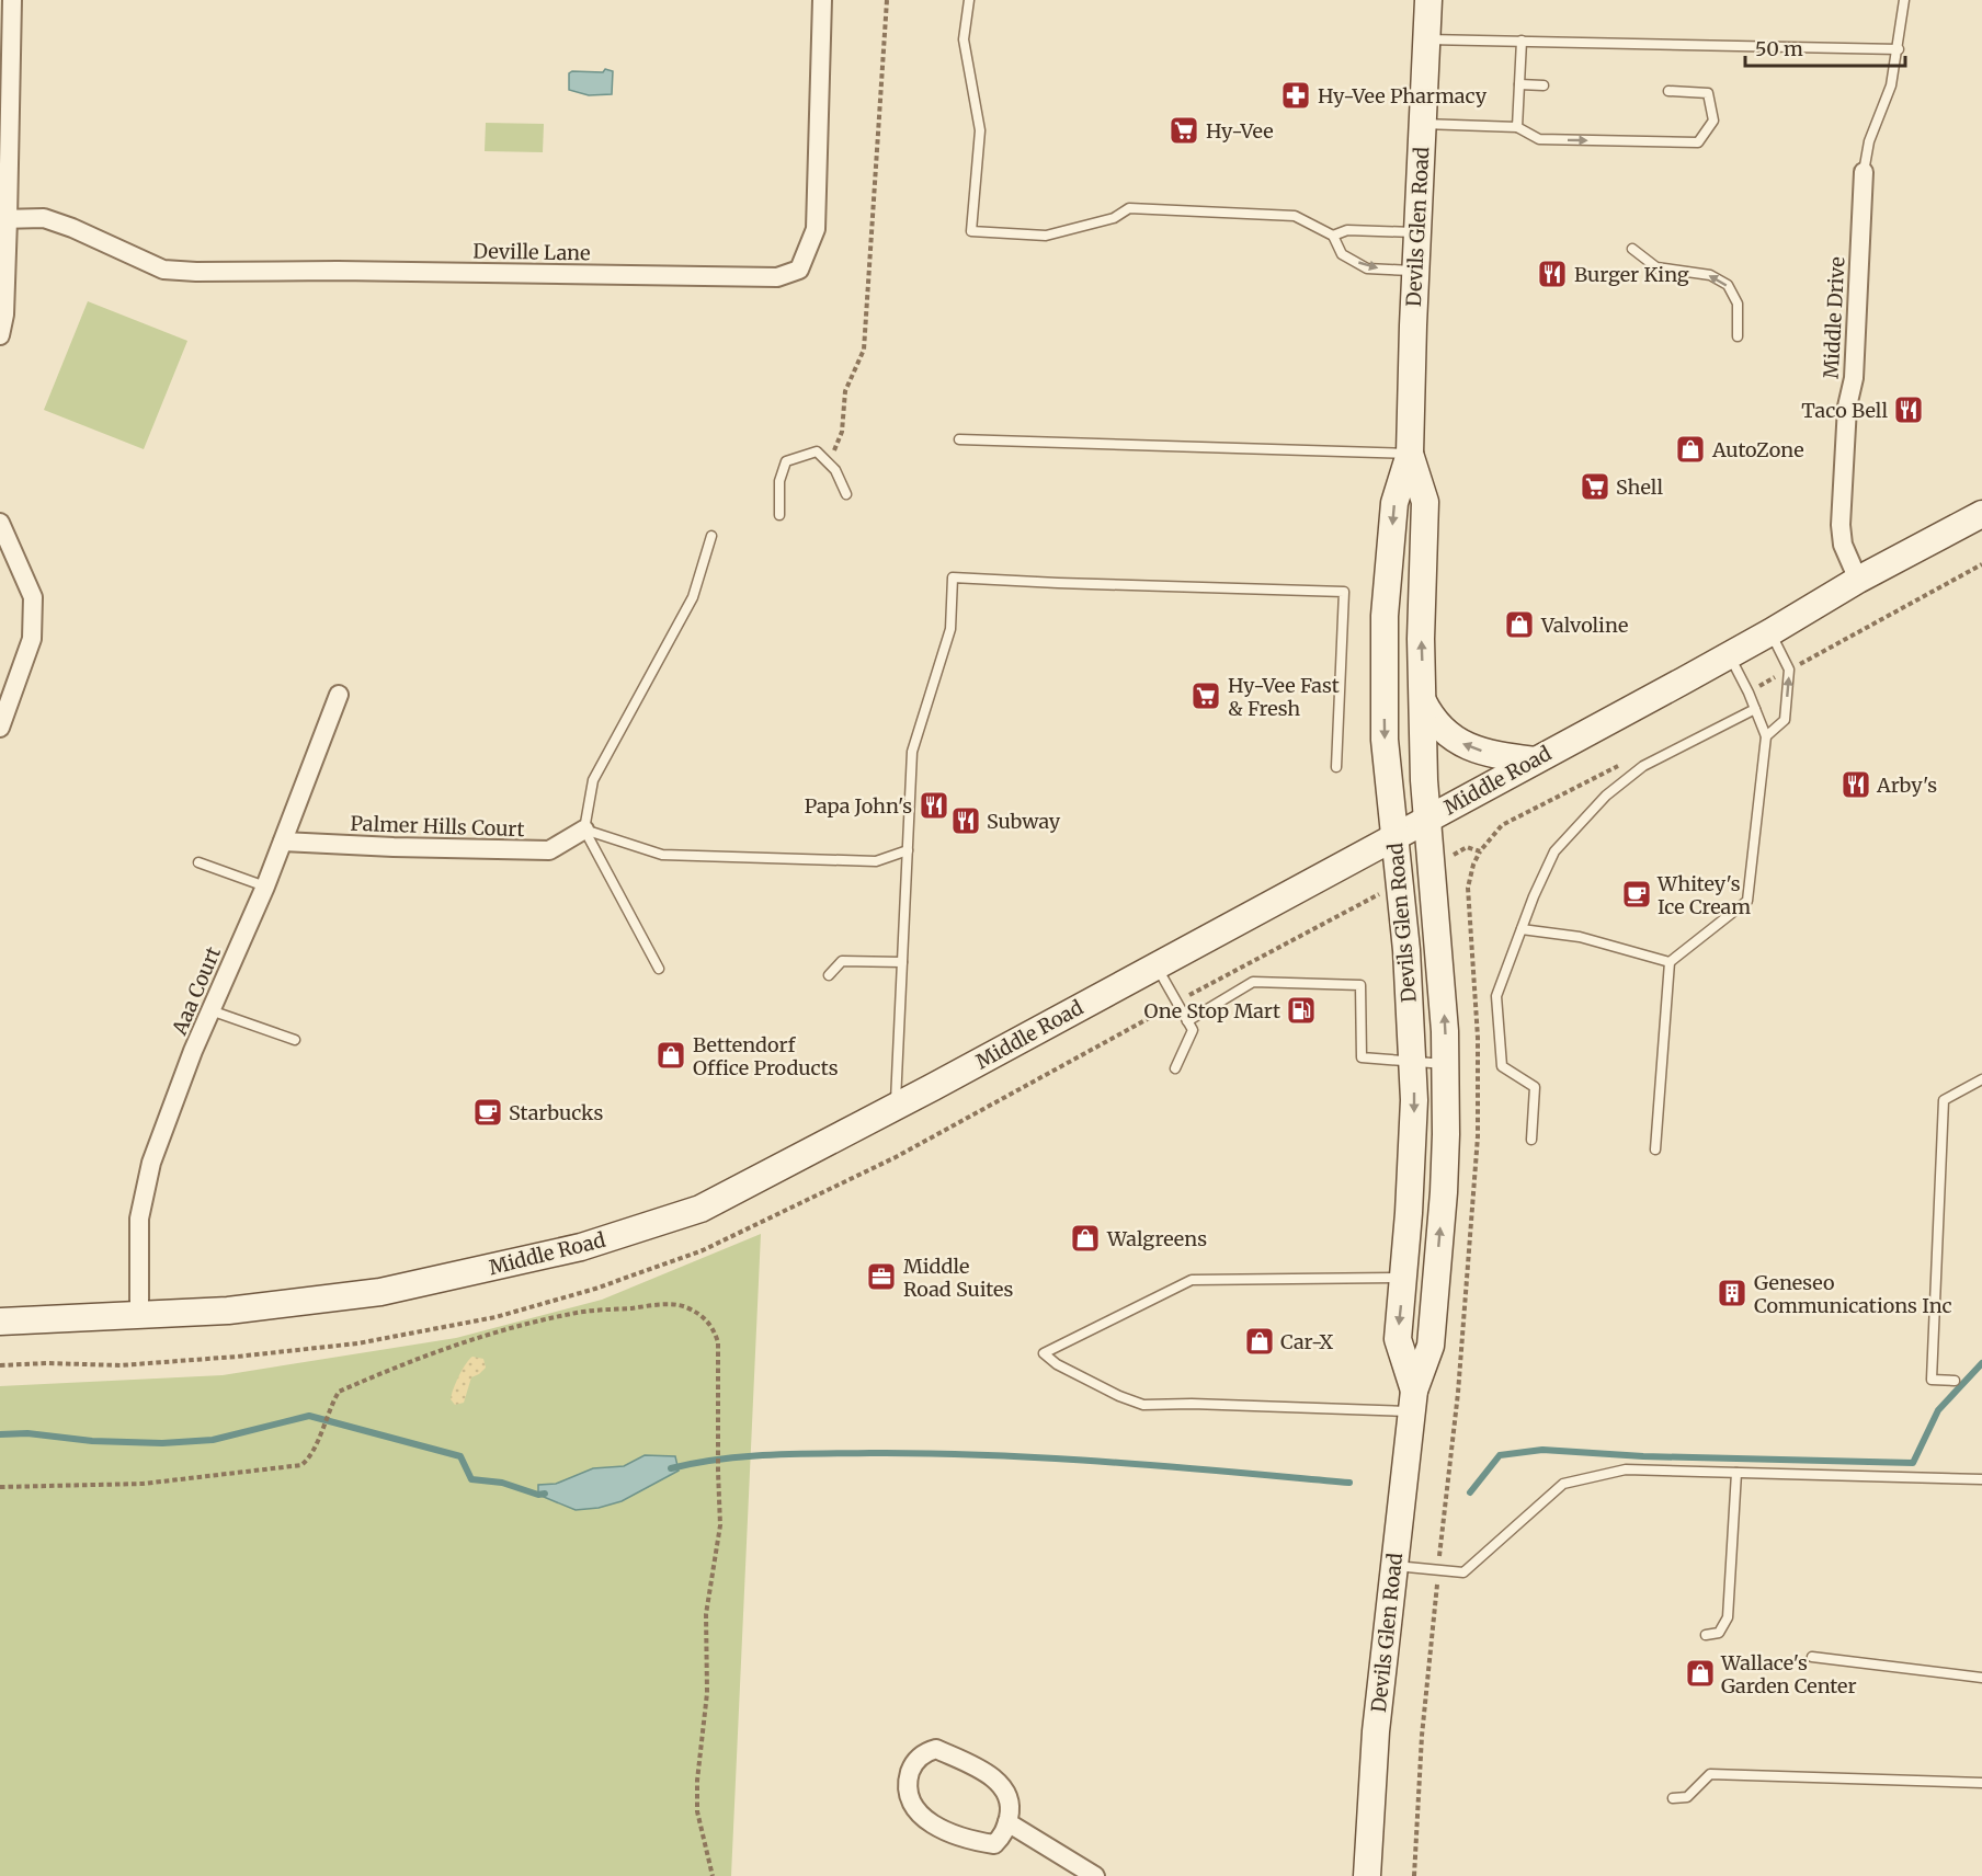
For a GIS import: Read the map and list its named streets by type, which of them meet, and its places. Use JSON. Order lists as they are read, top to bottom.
{
  "streets": {
    "main road": ["Devils Glen Road", "Middle Road"],
    "street": [
      "Deville Lane",
      "Middle Drive",
      "Palmer Hills Court",
      "Aaa Court"
    ]
  },
  "crossings": [
    ["Devils Glen Road", "Middle Road"],
    ["Middle Drive", "Middle Road"],
    ["Middle Road", "Aaa Court"],
    ["Palmer Hills Court", "Aaa Court"]
  ],
  "places": {
    "pharmacy": ["Hy-Vee Pharmacy"],
    "supermarket": ["Hy-Vee", "Shell", "Hy-Vee Fast & Fresh"],
    "restaurant": [
      "Burger King",
      "Taco Bell",
      "Arby's",
      "Papa John's",
      "Subway"
    ],
    "shop": [
      "AutoZone",
      "Valvoline",
      "Bettendorf Office Products",
      "Walgreens",
      "Car-X",
      "Wallace's Garden Center"
    ],
    "cafe": ["Whitey's Ice Cream", "Starbucks"],
    "fuel station": ["One Stop Mart"],
    "office": ["Middle Road Suites"],
    "building": ["Geneseo Communications Inc"]
  },
  "scale_bar": "50 m"
}
